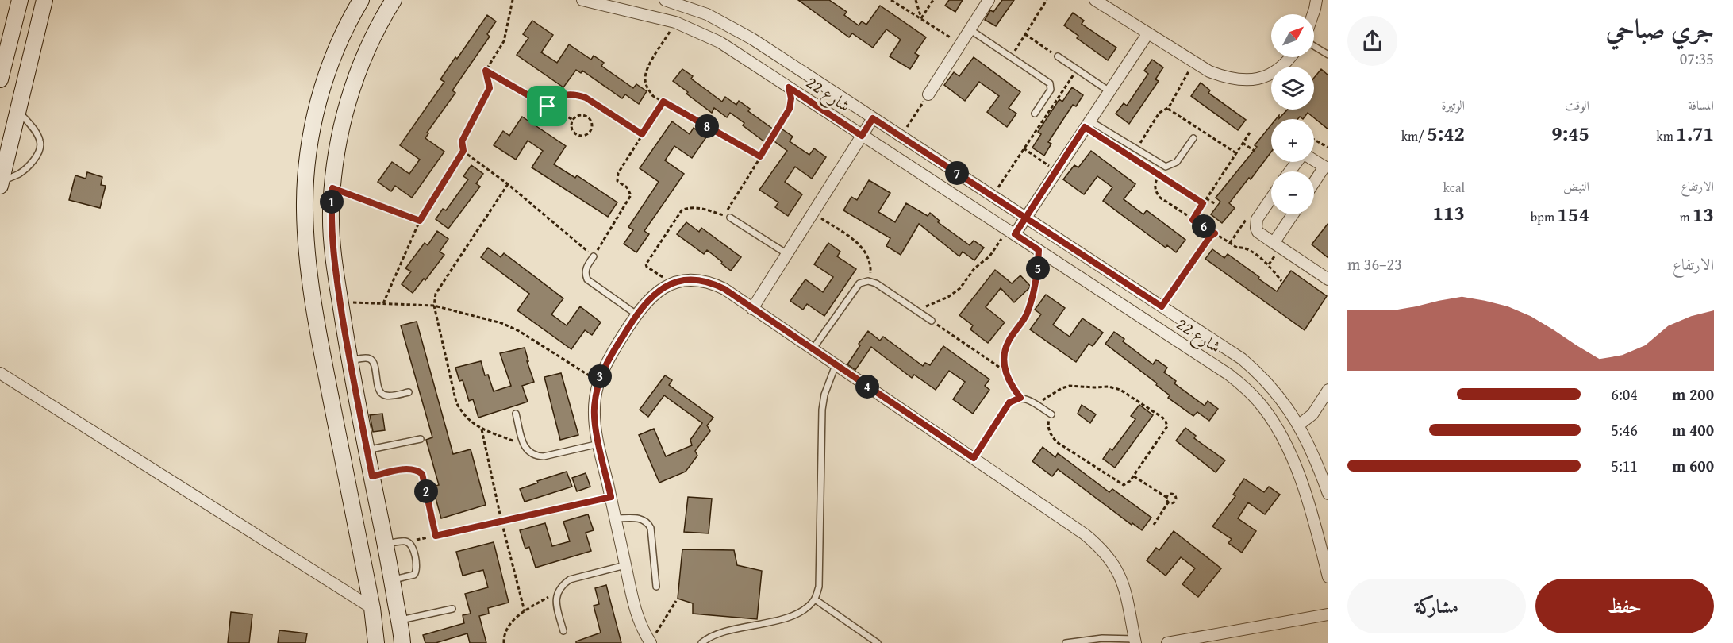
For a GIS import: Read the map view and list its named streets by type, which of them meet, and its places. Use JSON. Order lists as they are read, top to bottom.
{
  "streets": {
    "street": ["شارع 22"]
  },
  "north": "top right",
  "page": {
    "heading": ["جري صباحي", "07:35"],
    "map_buttons": ["+", "−"],
    "stats": [
      ["المسافة", "1.71 km"],
      ["الوقت", "9:45"],
      ["الوتيرة", "5:42 /km"],
      ["الارتفاع", "13 m"],
      ["النبض", "154 bpm"],
      ["kcal", "113"]
    ],
    "pins": [
      "8",
      "7",
      "1",
      "6",
      "5",
      "3",
      "4",
      "2"
    ],
    "chart": ["الارتفاع", "23–36 m"],
    "list": [
      {
        "name": "200 m",
        "note": "6:04"
      },
      {
        "name": "400 m",
        "note": "5:46"
      },
      {
        "name": "600 m",
        "note": "5:11"
      }
    ],
    "buttons": ["حفظ", "مشاركة"]
  }
}
